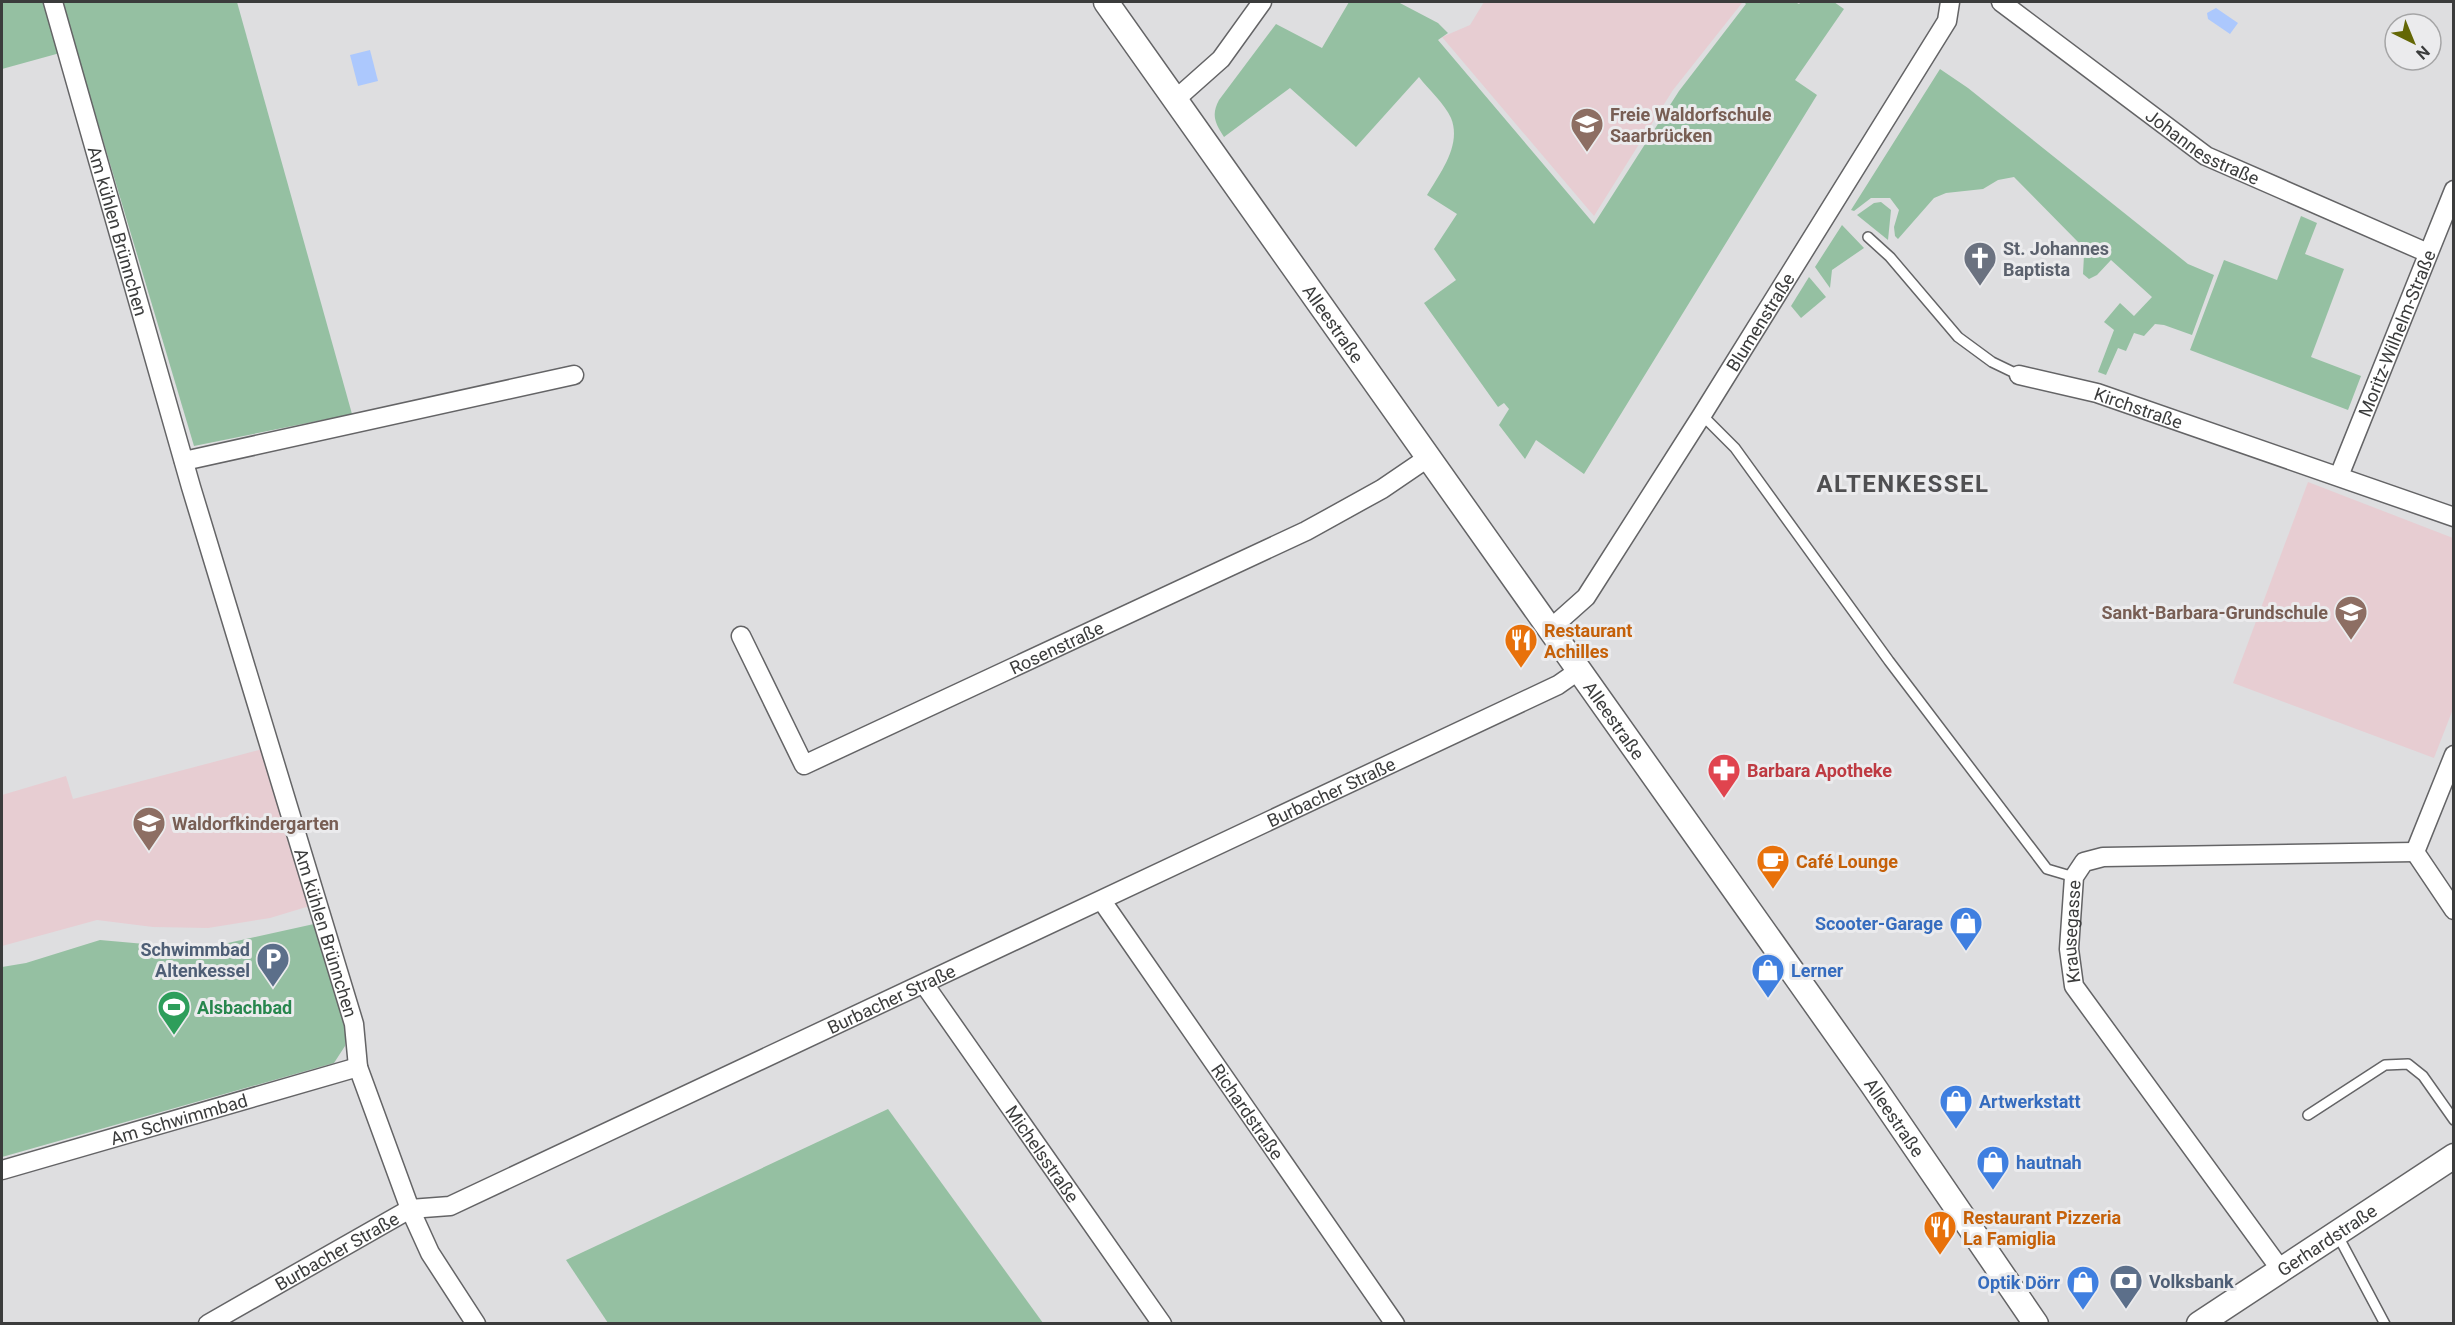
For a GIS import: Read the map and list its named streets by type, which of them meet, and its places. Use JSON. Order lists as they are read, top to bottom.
{
  "streets": {
    "street": [
      "Johannesstraße",
      "Am kühlen Brünnchen",
      "Alleestraße",
      "Blumenstraße",
      "Moritz-Wilhelm-Straße",
      "Kirchstraße",
      "Rosenstraße",
      "Burbacher Straße",
      "Krausegasse",
      "Richardstraße",
      "Am Schwimmbad",
      "Michelsstraße",
      "Gerhardstraße"
    ]
  },
  "crossings": [
    ["Johannesstraße", "Moritz-Wilhelm-Straße"],
    ["Am kühlen Brünnchen", "Burbacher Straße"],
    ["Am kühlen Brünnchen", "Am Schwimmbad"],
    ["Alleestraße", "Blumenstraße"],
    ["Alleestraße", "Rosenstraße"],
    ["Alleestraße", "Burbacher Straße"],
    ["Moritz-Wilhelm-Straße", "Kirchstraße"],
    ["Burbacher Straße", "Richardstraße"],
    ["Burbacher Straße", "Michelsstraße"],
    ["Krausegasse", "Gerhardstraße"]
  ],
  "districts": ["ALTENKESSEL"],
  "places": {
    "school or university": ["Freie Waldorfschule Saarbrücken", "Sankt-Barbara-Grundschule", "Waldorfkindergarten"],
    "church": ["St. Johannes Baptista"],
    "restaurant": ["Restaurant Achilles", "Restaurant Pizzeria La Famiglia"],
    "pharmacy": ["Barbara Apotheke"],
    "cafe": ["Café Lounge"],
    "shop": [
      "Scooter-Garage",
      "Lerner",
      "Artwerkstatt",
      "hautnah",
      "Optik Dörr"
    ],
    "parking": ["Schwimmbad Altenkessel"],
    "sports": ["Alsbachbad"],
    "bank": ["Volksbank"]
  },
  "north": "bottom right"
}
